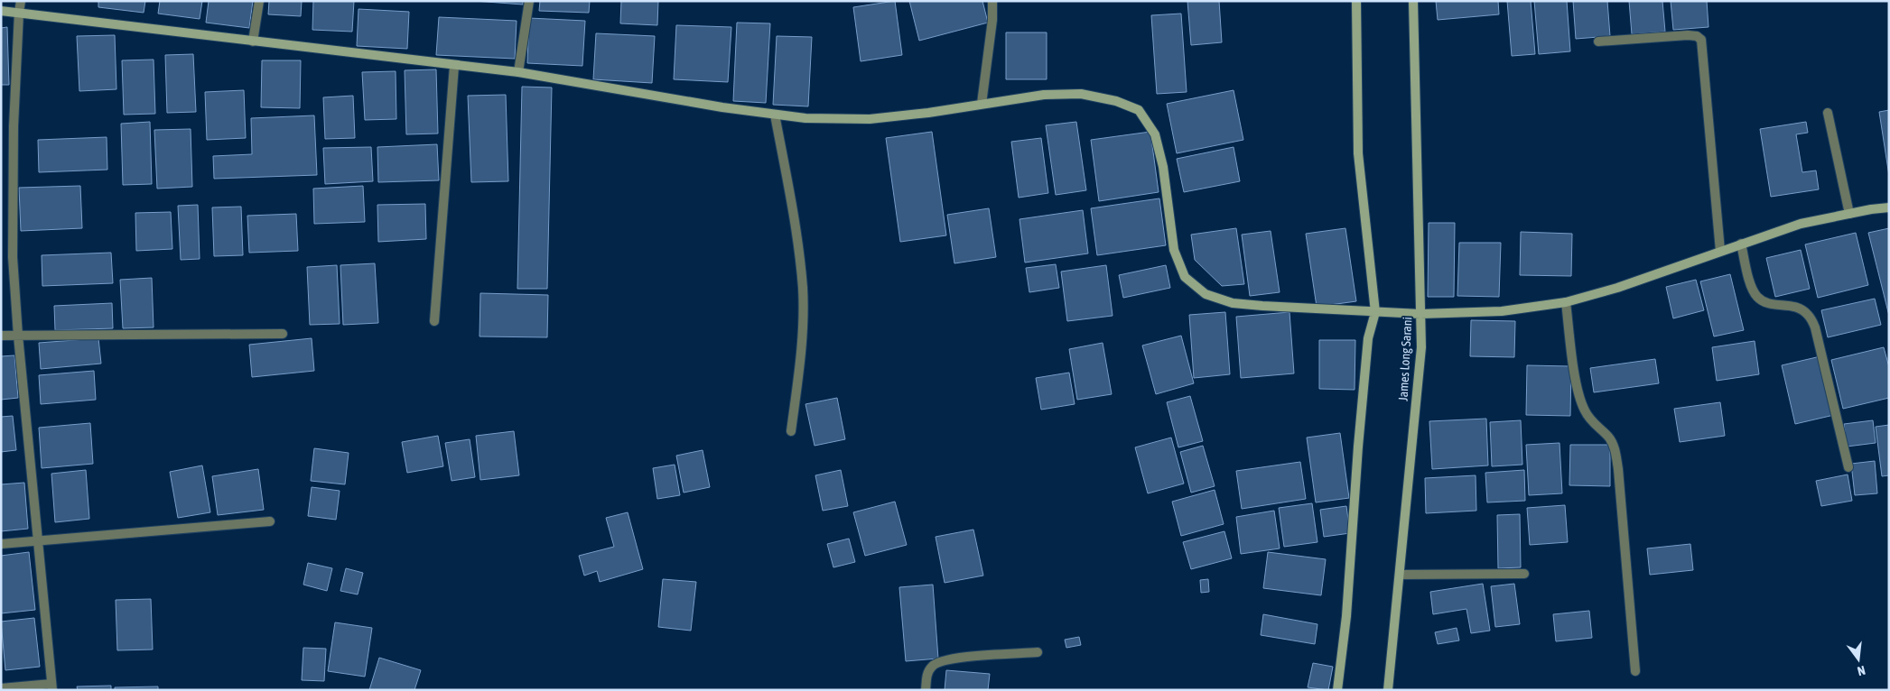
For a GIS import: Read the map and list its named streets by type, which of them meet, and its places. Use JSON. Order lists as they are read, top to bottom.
{
  "streets": {
    "street": ["James Long Sarani"]
  },
  "north": "bottom"
}
